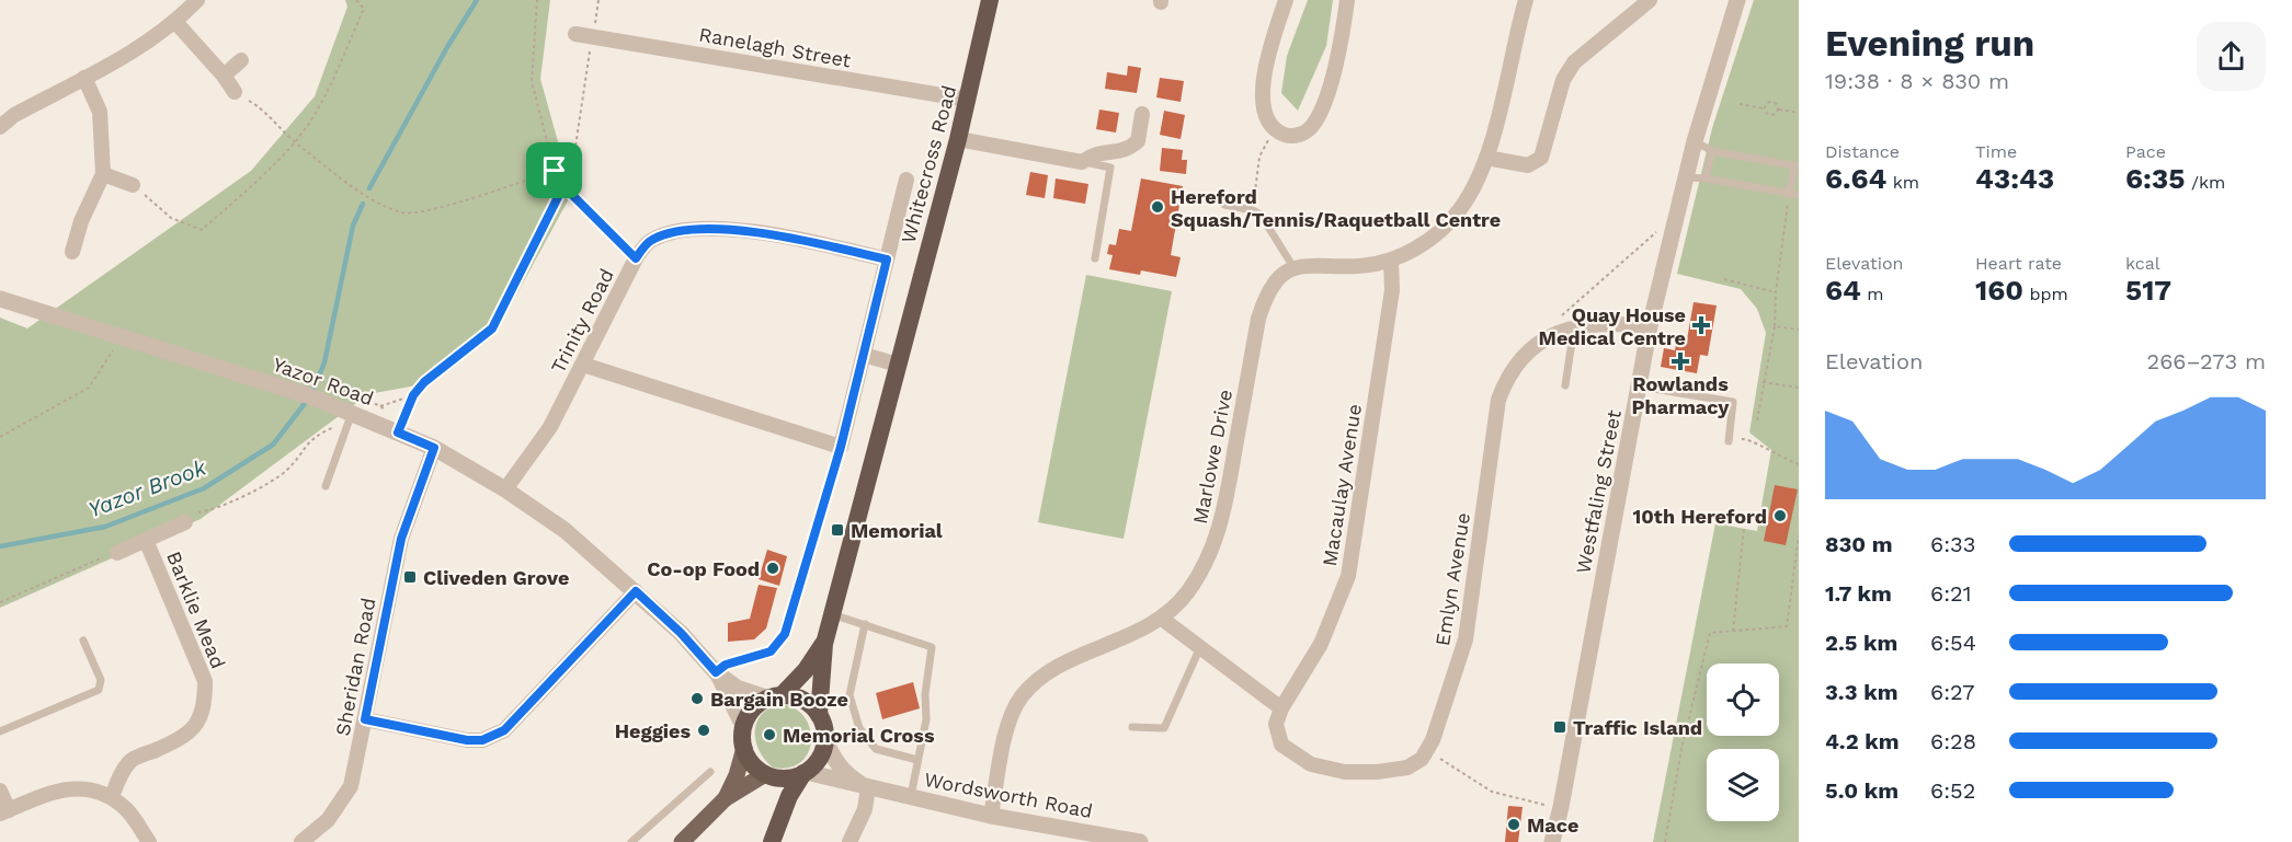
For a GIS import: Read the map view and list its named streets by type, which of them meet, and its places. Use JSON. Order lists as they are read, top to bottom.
{
  "streets": {
    "highway": ["Whitecross Road"],
    "street": [
      "Ranelagh Street",
      "Trinity Road",
      "Yazor Road",
      "Marlowe Drive",
      "Macaulay Avenue",
      "Westfaling Street",
      "Emlyn Avenue",
      "Barklie Mead",
      "Sheridan Road",
      "Wordsworth Road"
    ]
  },
  "crossings": [
    ["Ranelagh Street", "Whitecross Road"],
    ["Whitecross Road", "Yazor Road"],
    ["Whitecross Road", "Wordsworth Road"],
    ["Trinity Road", "Yazor Road"],
    ["Yazor Road", "Sheridan Road"],
    ["Yazor Road", "Wordsworth Road"],
    ["Marlowe Drive", "Wordsworth Road"],
    ["Westfaling Street", "Emlyn Avenue"]
  ],
  "water": ["Yazor Brook"],
  "places": {
    "other": [
      "Hereford Squash/Tennis/Raquetball Centre",
      "10th Hereford",
      "Co-op Food",
      "Bargain Booze",
      "Heggies",
      "Memorial Cross",
      "Mace"
    ],
    "health": ["Quay House Medical Centre", "Rowlands Pharmacy"],
    "transit": ["Memorial", "Cliveden Grove", "Traffic Island"]
  },
  "page": {
    "heading": ["Evening run", "19:38 · 8 × 830 m"],
    "stats": [
      ["Distance", "6.64 km"],
      ["Time", "43:43"],
      ["Pace", "6:35 /km"],
      ["Elevation", "64 m"],
      ["Heart rate", "160 bpm"],
      ["kcal", "517"]
    ],
    "chart": ["Elevation", "266–273 m"],
    "list": [
      {
        "name": "830 m",
        "note": "6:33"
      },
      {
        "name": "1.7 km",
        "note": "6:21"
      },
      {
        "name": "2.5 km",
        "note": "6:54"
      },
      {
        "name": "3.3 km",
        "note": "6:27"
      },
      {
        "name": "4.2 km",
        "note": "6:28"
      },
      {
        "name": "5.0 km",
        "note": "6:52"
      }
    ]
  }
}
